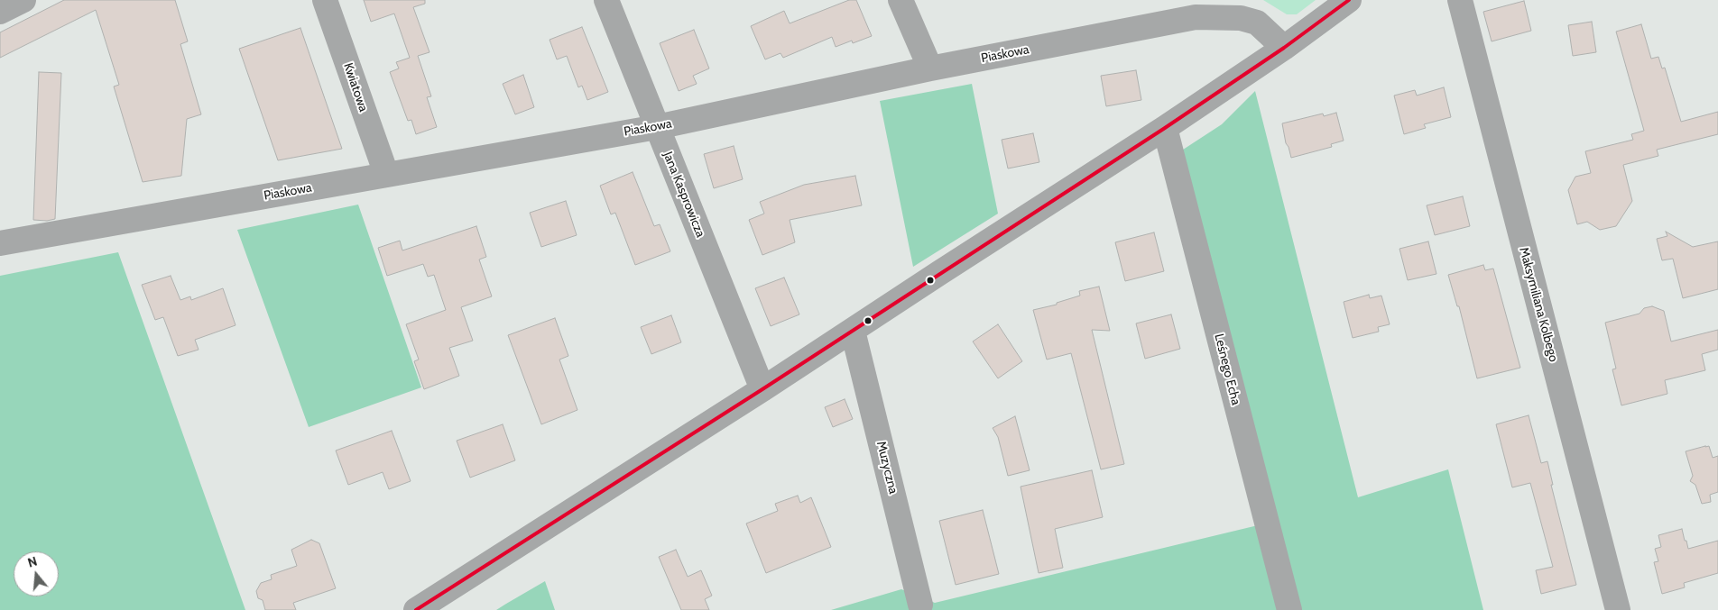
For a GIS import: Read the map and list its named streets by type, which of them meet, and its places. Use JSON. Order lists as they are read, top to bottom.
{
  "streets": {
    "street": [
      "Piaskowa",
      "Kwiatowa",
      "Jana Kasprowicza",
      "Maksymiliana Kolbego",
      "Leśnego Echa",
      "Muzyczna"
    ]
  },
  "crossings": [
    ["Piaskowa", "Kwiatowa"],
    ["Piaskowa", "Jana Kasprowicza"]
  ],
  "north": "top"
}
